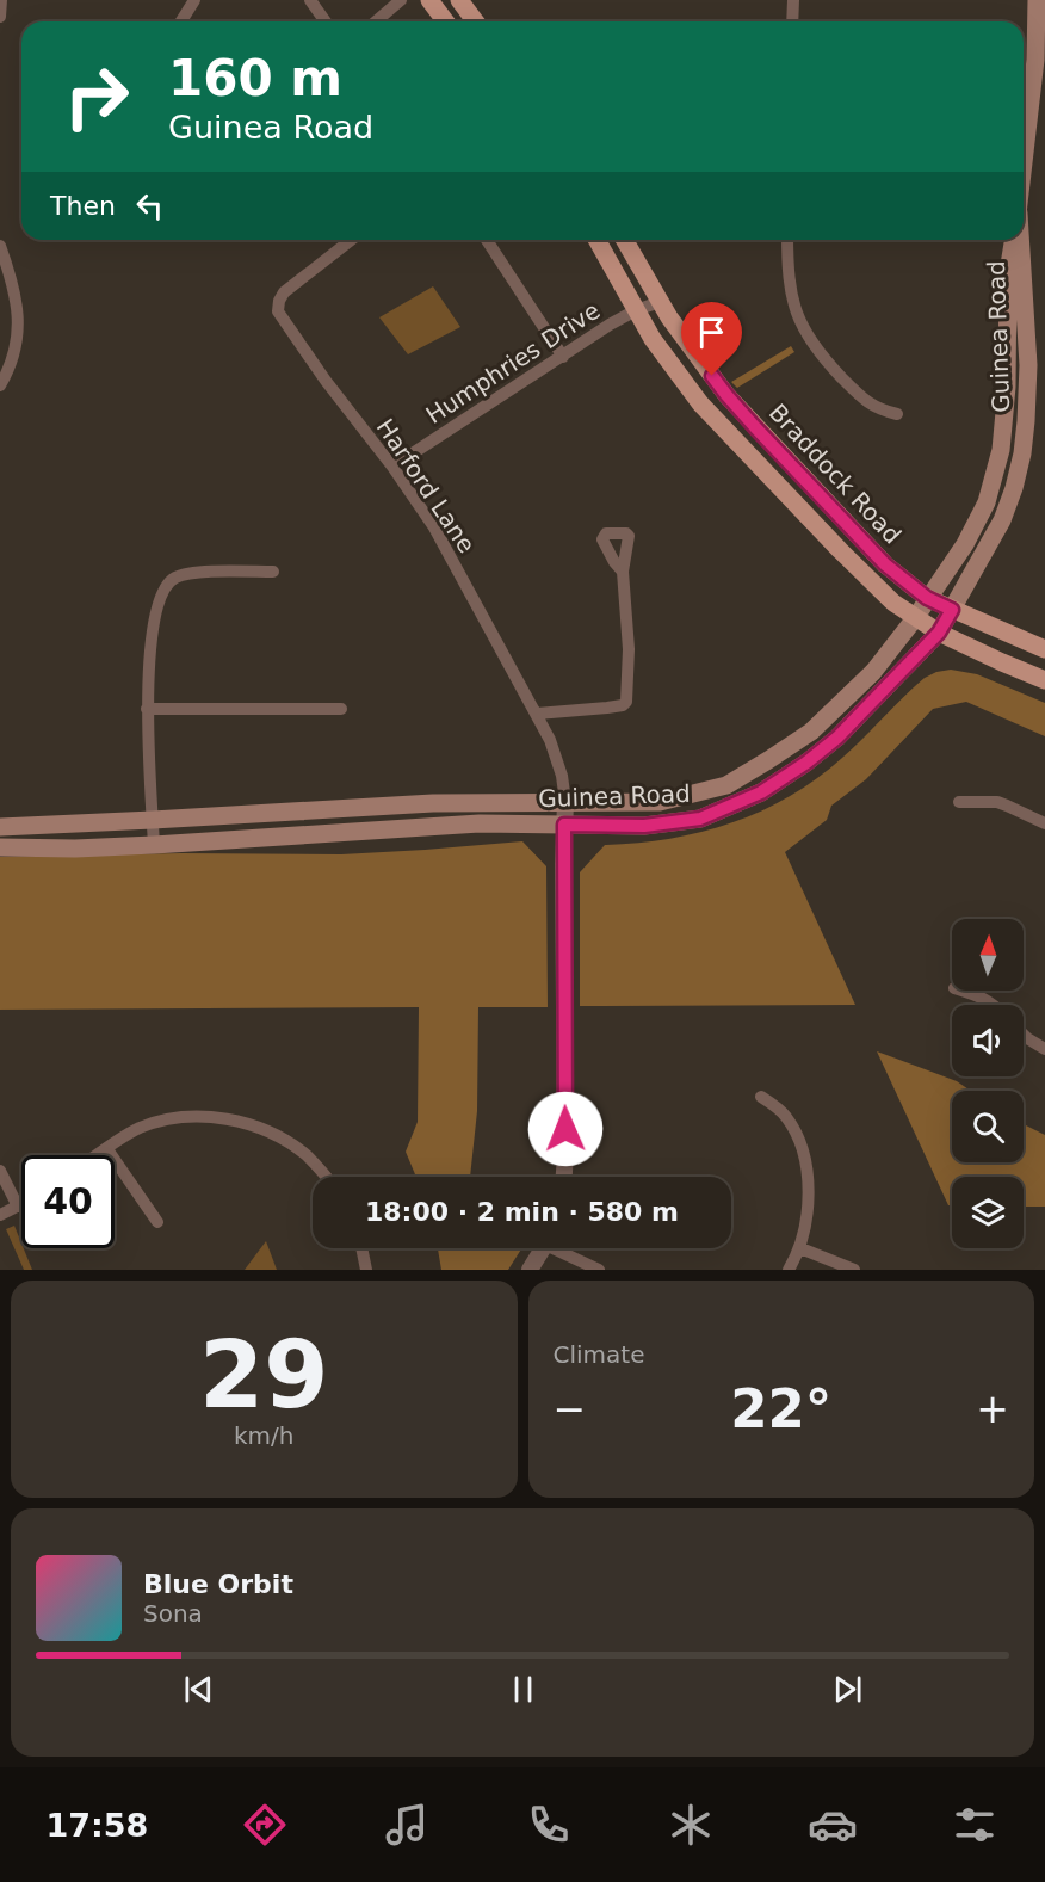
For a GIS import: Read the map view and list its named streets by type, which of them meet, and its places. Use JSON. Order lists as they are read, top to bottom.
{
  "streets": {
    "main road": ["Guinea Road", "Braddock Road"],
    "street": ["Humphries Drive", "Harford Lane"]
  },
  "crossings": [
    ["Guinea Road", "Braddock Road"],
    ["Guinea Road", "Harford Lane"],
    ["Humphries Drive", "Braddock Road"],
    ["Humphries Drive", "Harford Lane"]
  ],
  "north": "top",
  "page": {
    "turn": ["160 m", "Guinea Road"],
    "then": "Then",
    "limit": "40",
    "trip": "18:00 · 2 min · 580 m",
    "tile": [
      ["29", "km/h"],
      "Climate"
    ],
    "heat": ["−", "22°", "+"],
    "song": ["Blue Orbit", "Sona"],
    "tabs": "17:58"
  }
}
